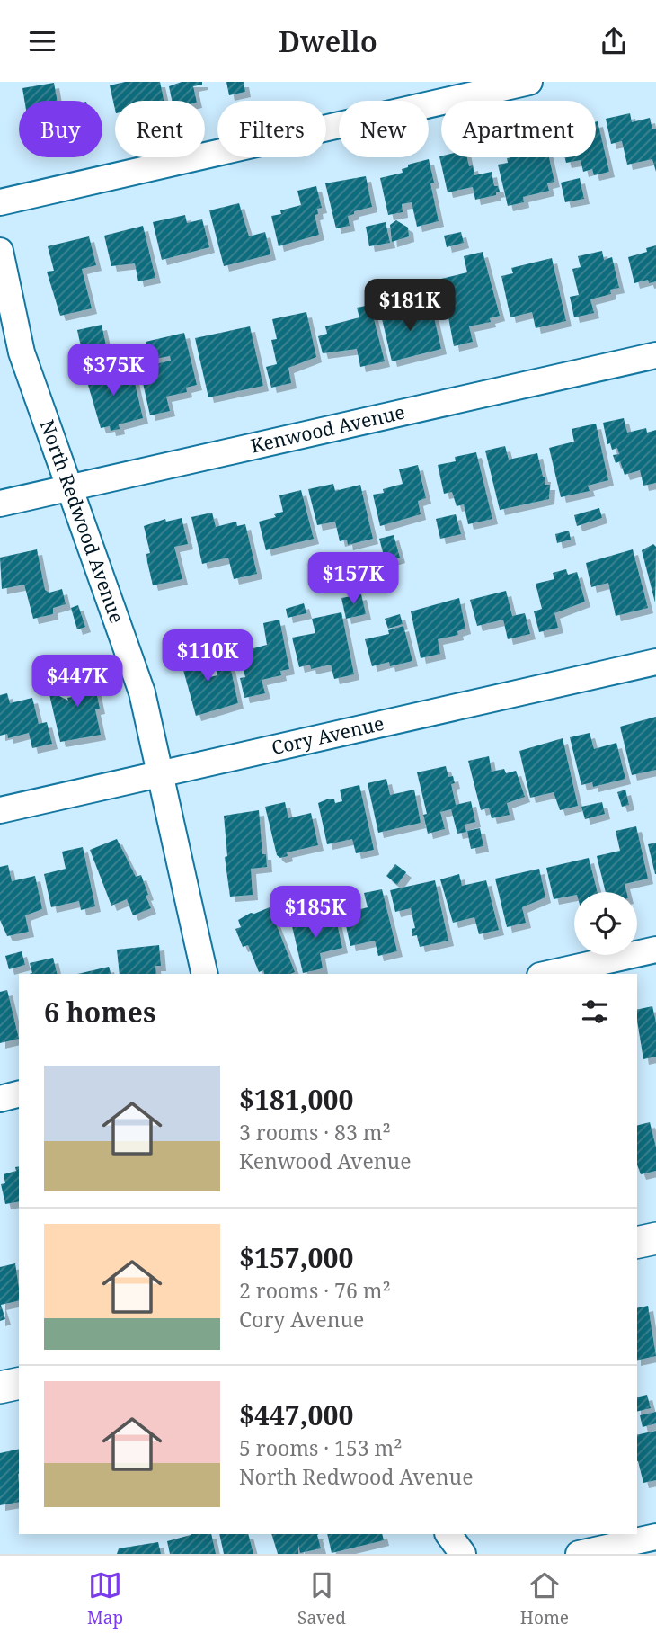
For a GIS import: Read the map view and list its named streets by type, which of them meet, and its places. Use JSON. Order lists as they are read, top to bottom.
{
  "streets": {
    "street": ["Kenwood Avenue", "North Redwood Avenue", "Cory Avenue"]
  },
  "crossings": [
    ["Kenwood Avenue", "North Redwood Avenue"],
    ["North Redwood Avenue", "Cory Avenue"]
  ],
  "page": {
    "header": "Dwello",
    "chip": [
      "Buy",
      "Rent",
      "Filters",
      "New",
      "Apartment"
    ],
    "price": [
      "$181K",
      "$375K",
      "$157K",
      "$110K",
      "$447K",
      "$185K"
    ],
    "heading": "6 homes",
    "list": [
      {
        "name": "$181,000",
        "note": "3 rooms · 83 m² · Kenwood Avenue"
      },
      {
        "name": "$157,000",
        "note": "2 rooms · 76 m² · Cory Avenue"
      },
      {
        "name": "$447,000",
        "note": "5 rooms · 153 m² · North Redwood Avenue"
      }
    ],
    "tabs": ["Map", "Saved", "Home"]
  }
}
